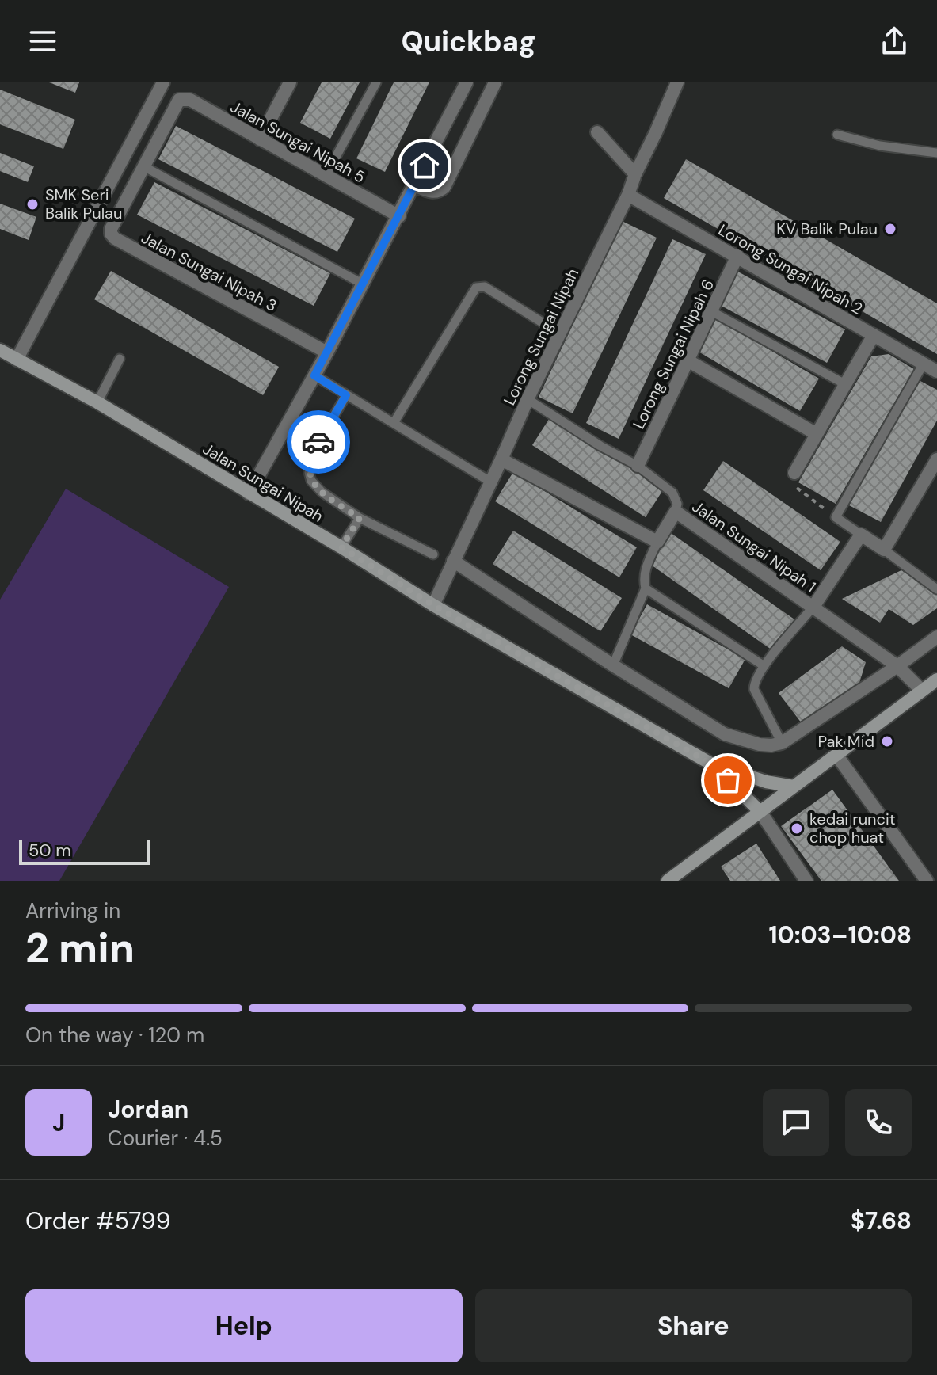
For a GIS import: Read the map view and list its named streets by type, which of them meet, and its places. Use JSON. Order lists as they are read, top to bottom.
{
  "streets": {
    "street": [
      "Jalan Sungai Nipah 5",
      "Lorong Sungai Nipah 2",
      "Jalan Sungai Nipah 3",
      "Lorong Sungai Nipah",
      "Lorong Sungai Nipah 6",
      "Jalan Sungai Nipah",
      "Jalan Sungai Nipah 1"
    ]
  },
  "crossings": [
    ["Jalan Sungai Nipah 5", "Jalan Sungai Nipah 3"],
    ["Lorong Sungai Nipah 2", "Lorong Sungai Nipah"],
    ["Lorong Sungai Nipah 2", "Lorong Sungai Nipah 6"],
    ["Lorong Sungai Nipah", "Jalan Sungai Nipah"]
  ],
  "places": [
    "SMK Seri Balik Pulau",
    "KV Balik Pulau",
    "Pak Mid",
    "kedai runcit chop huat"
  ],
  "scale_bar": "50 m",
  "page": {
    "header": "Quickbag",
    "scale": "50 m",
    "heading": ["2 min", "Arriving in", "10:03–10:08"],
    "panel": [
      "Jordan",
      "Courier · 4.5",
      "Order #5799",
      "$7.68"
    ],
    "bar": "On the way · 120 m",
    "round": "J",
    "buttons": ["Help", "Share"]
  }
}
